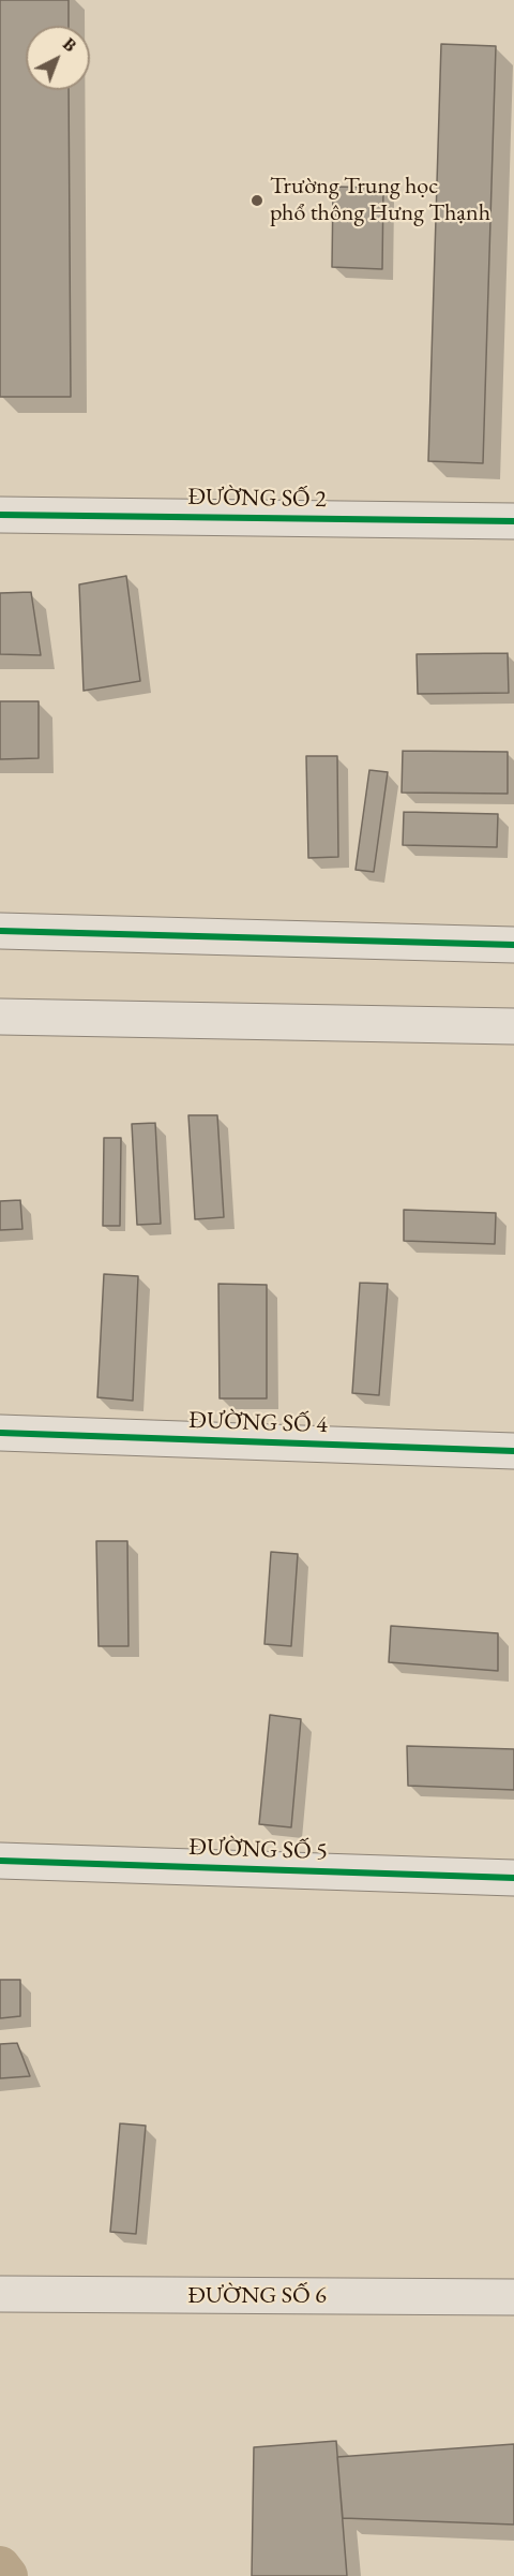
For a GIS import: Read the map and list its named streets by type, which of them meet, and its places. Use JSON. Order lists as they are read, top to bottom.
{
  "streets": {
    "street": [
      "ĐƯỜNG SỐ 2",
      "ĐƯỜNG SỐ 4",
      "ĐƯỜNG SỐ 5",
      "ĐƯỜNG SỐ 6"
    ]
  },
  "places": ["Trường Trung học phổ thông Hưng Thạnh"],
  "north": "top right"
}
